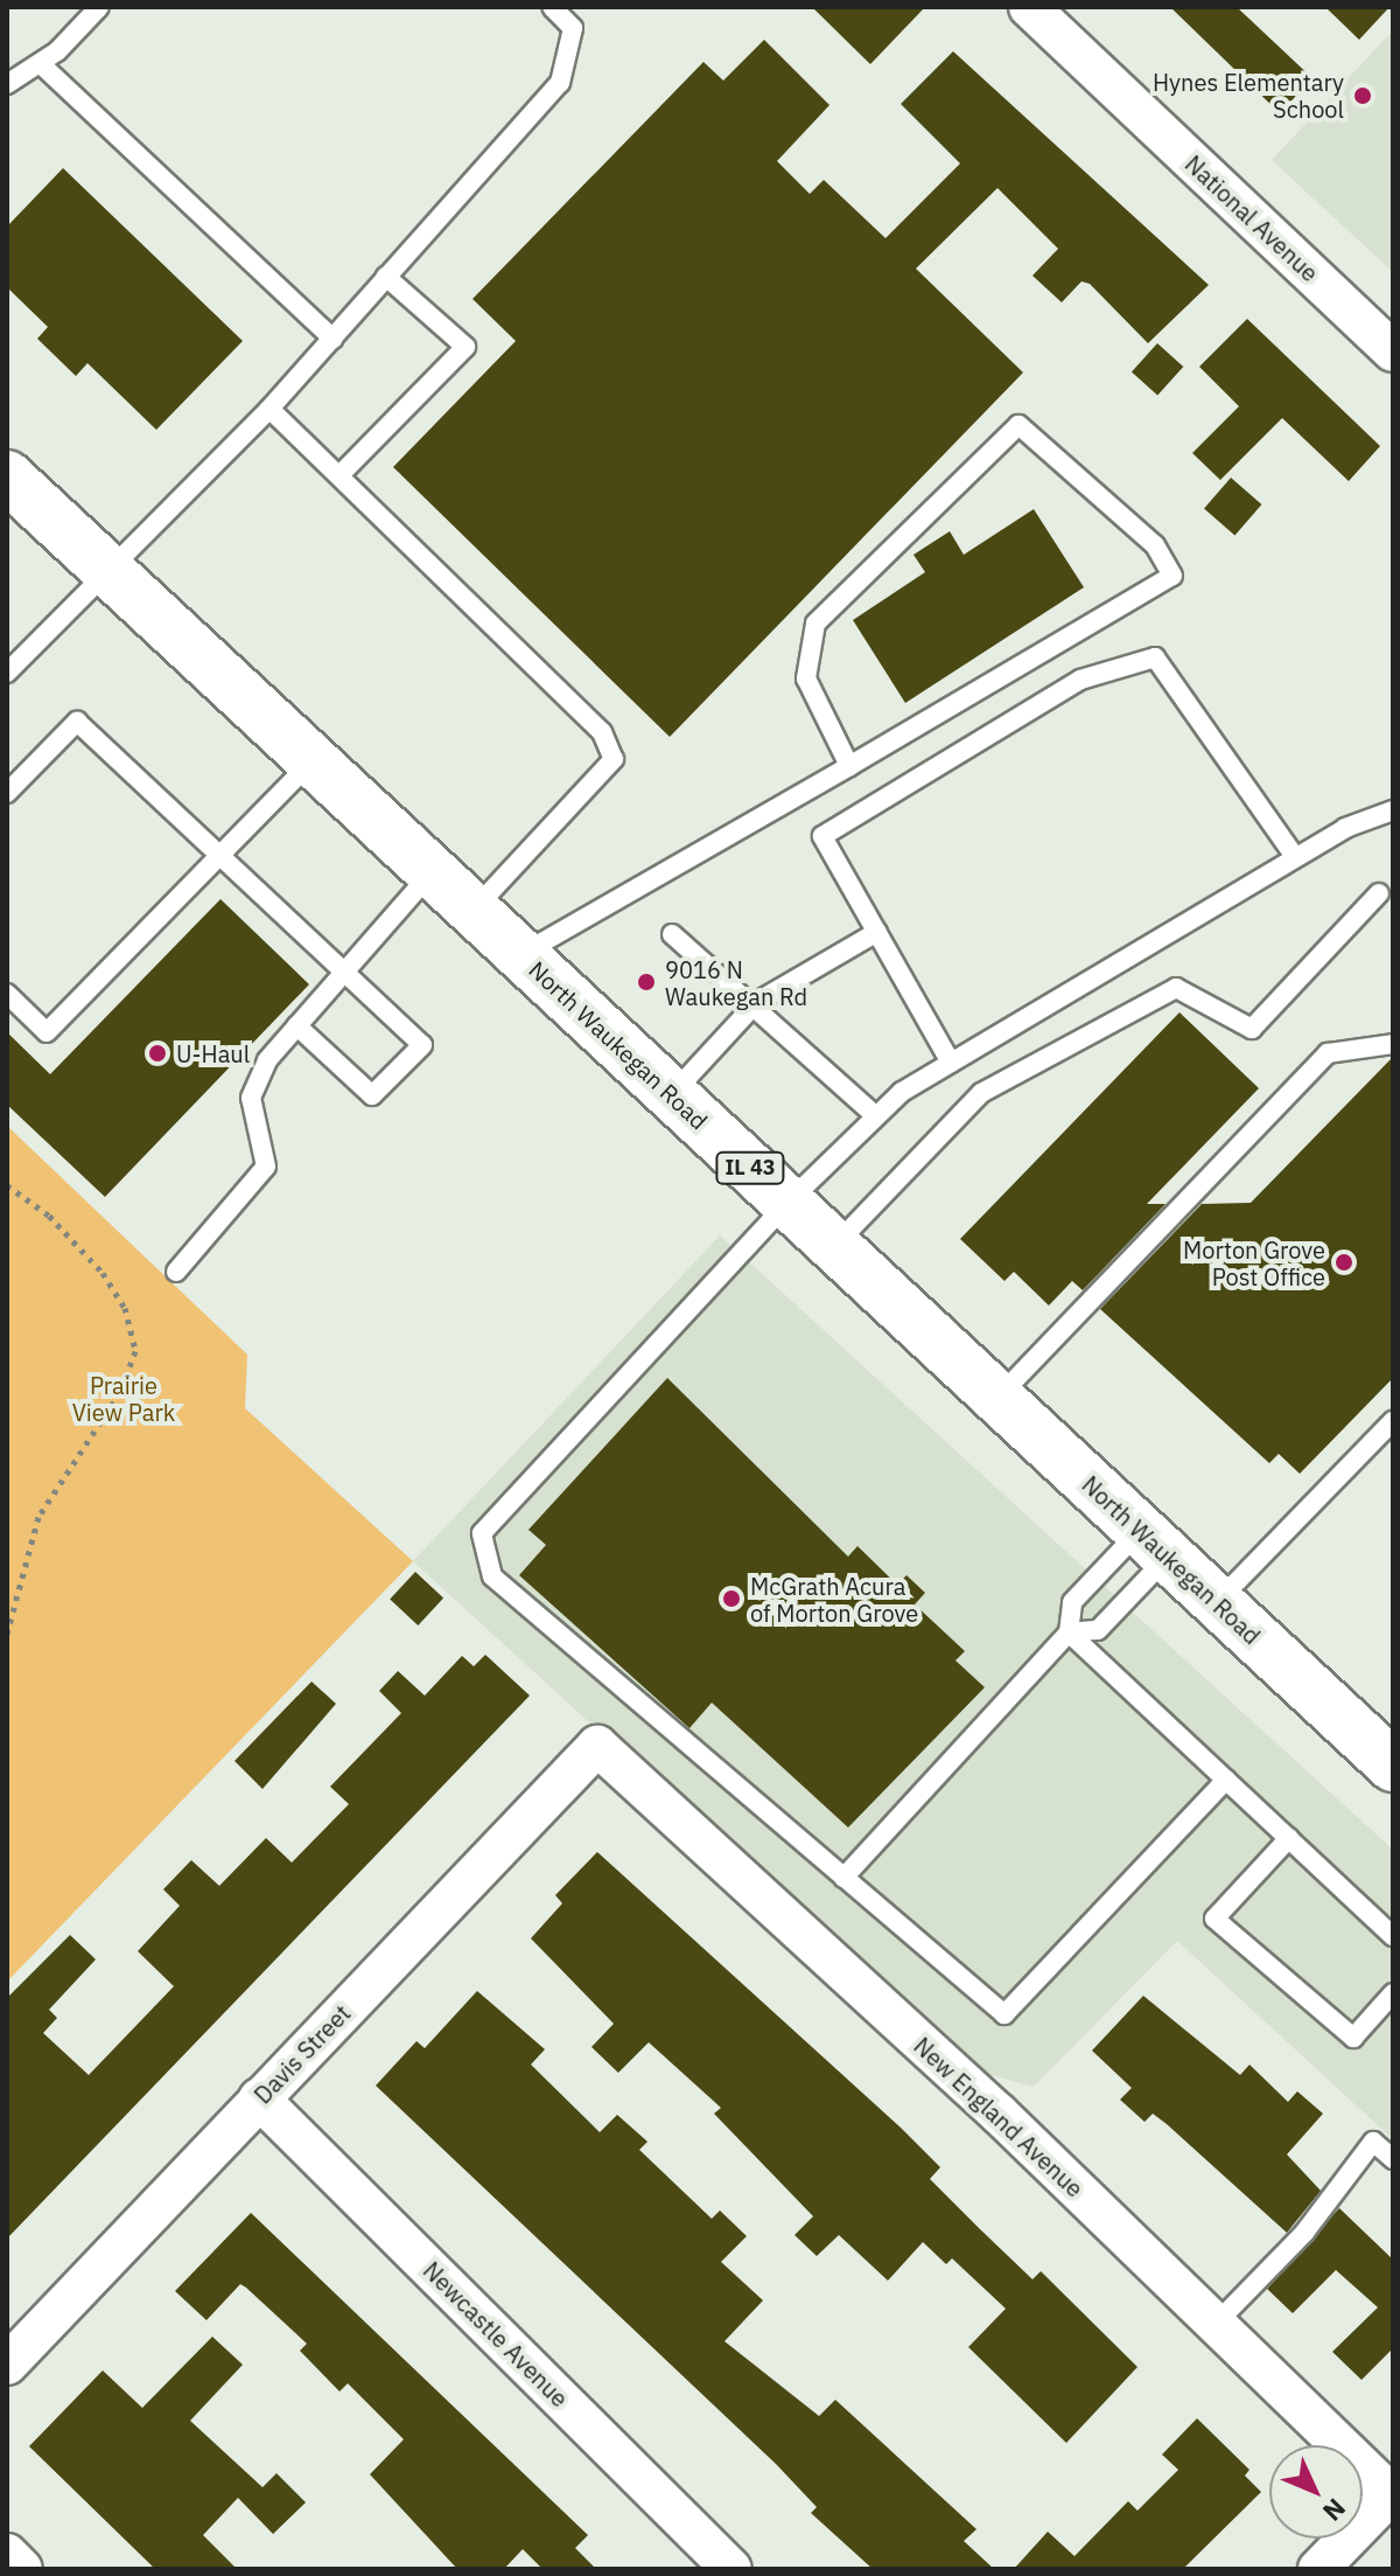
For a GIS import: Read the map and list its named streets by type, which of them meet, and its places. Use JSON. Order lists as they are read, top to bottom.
{
  "streets": {
    "main road": ["North Waukegan Road", "IL 43"],
    "street": [
      "National Avenue",
      "Davis Street",
      "New England Avenue",
      "Newcastle Avenue"
    ]
  },
  "crossings": [
    ["Davis Street", "New England Avenue"],
    ["Davis Street", "Newcastle Avenue"]
  ],
  "parks": ["Prairie View Park"],
  "places": [
    "Hynes Elementary School",
    "9016 N Waukegan Rd",
    "U-Haul",
    "Morton Grove Post Office",
    "McGrath Acura of Morton Grove"
  ],
  "north": "bottom right"
}
